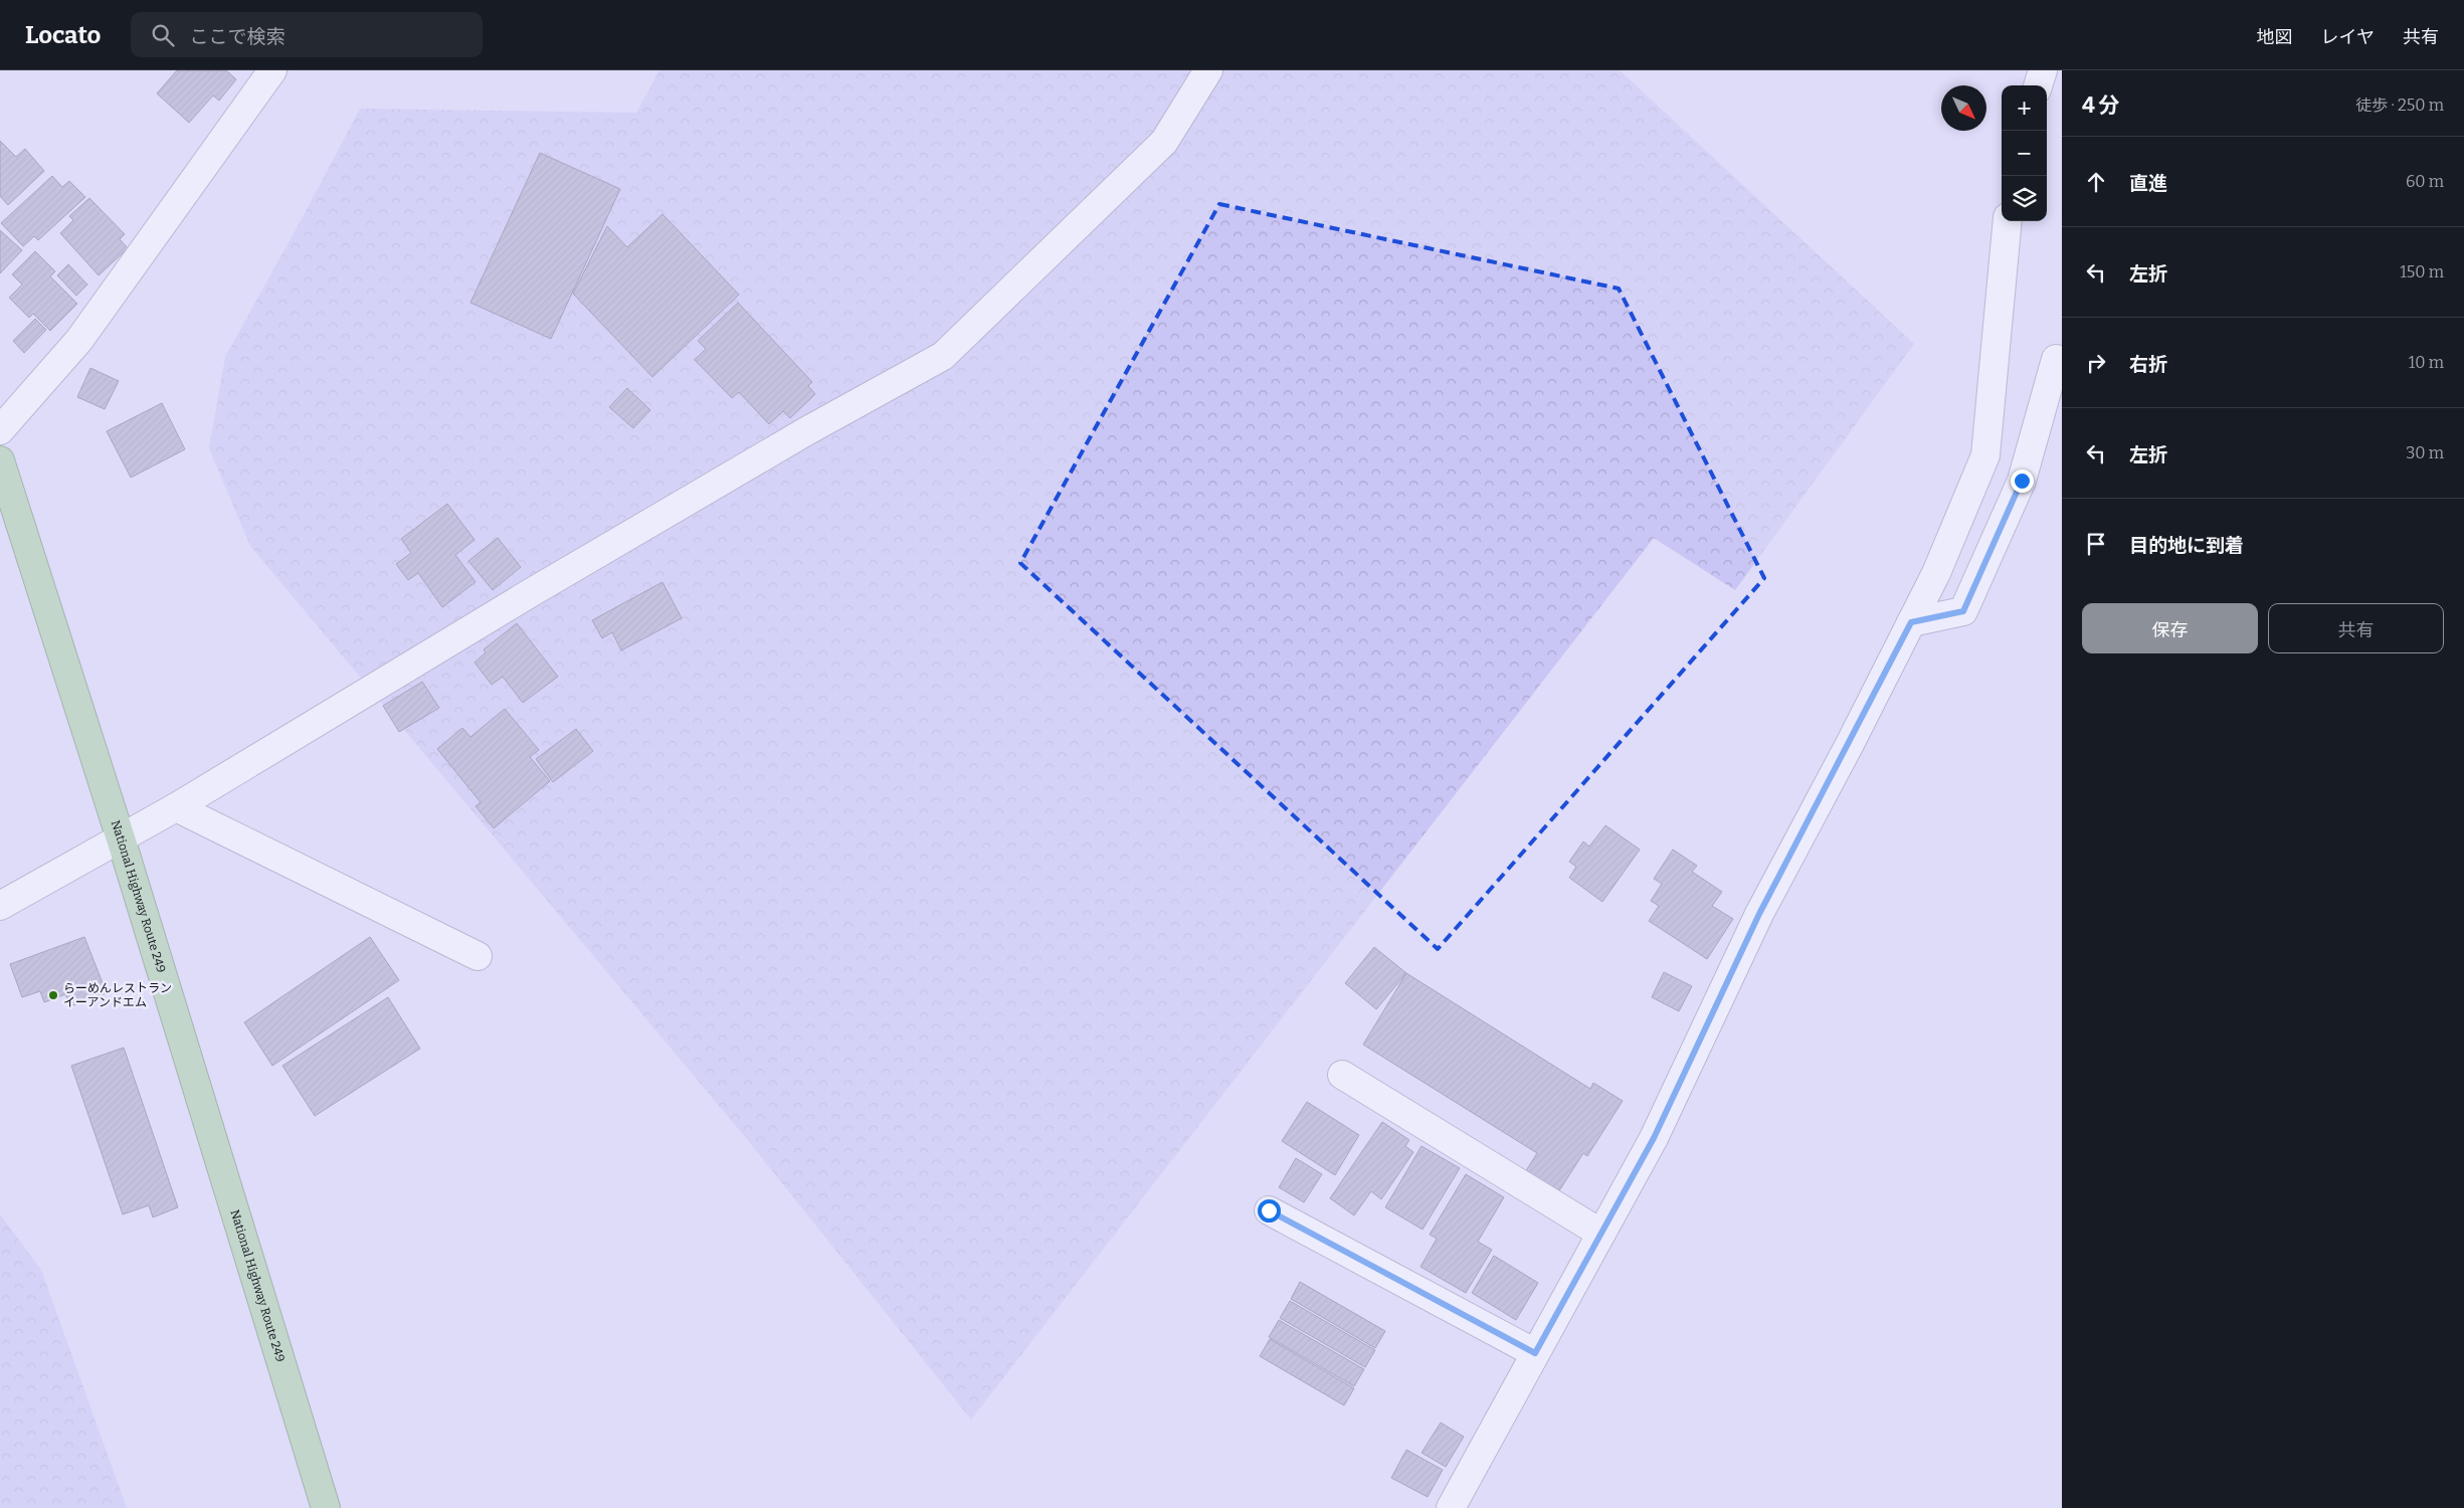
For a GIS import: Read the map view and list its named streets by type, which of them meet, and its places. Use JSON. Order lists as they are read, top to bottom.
{
  "streets": {
    "highway": ["National Highway Route 249"]
  },
  "places": ["らーめんレストラン イーアンドエム"],
  "north": "bottom right",
  "page": {
    "header": "Locato",
    "search": "ここで検索",
    "nav": ["地図", "レイヤ", "共有"],
    "heading": ["4 分", "徒歩 · 250 m"],
    "map_buttons": ["+", "−"],
    "list": [
      ["直進", "60 m"],
      ["左折", "150 m"],
      ["右折", "10 m"],
      ["左折", "30 m"],
      "目的地に到着"
    ],
    "buttons": ["保存", "共有"]
  }
}
